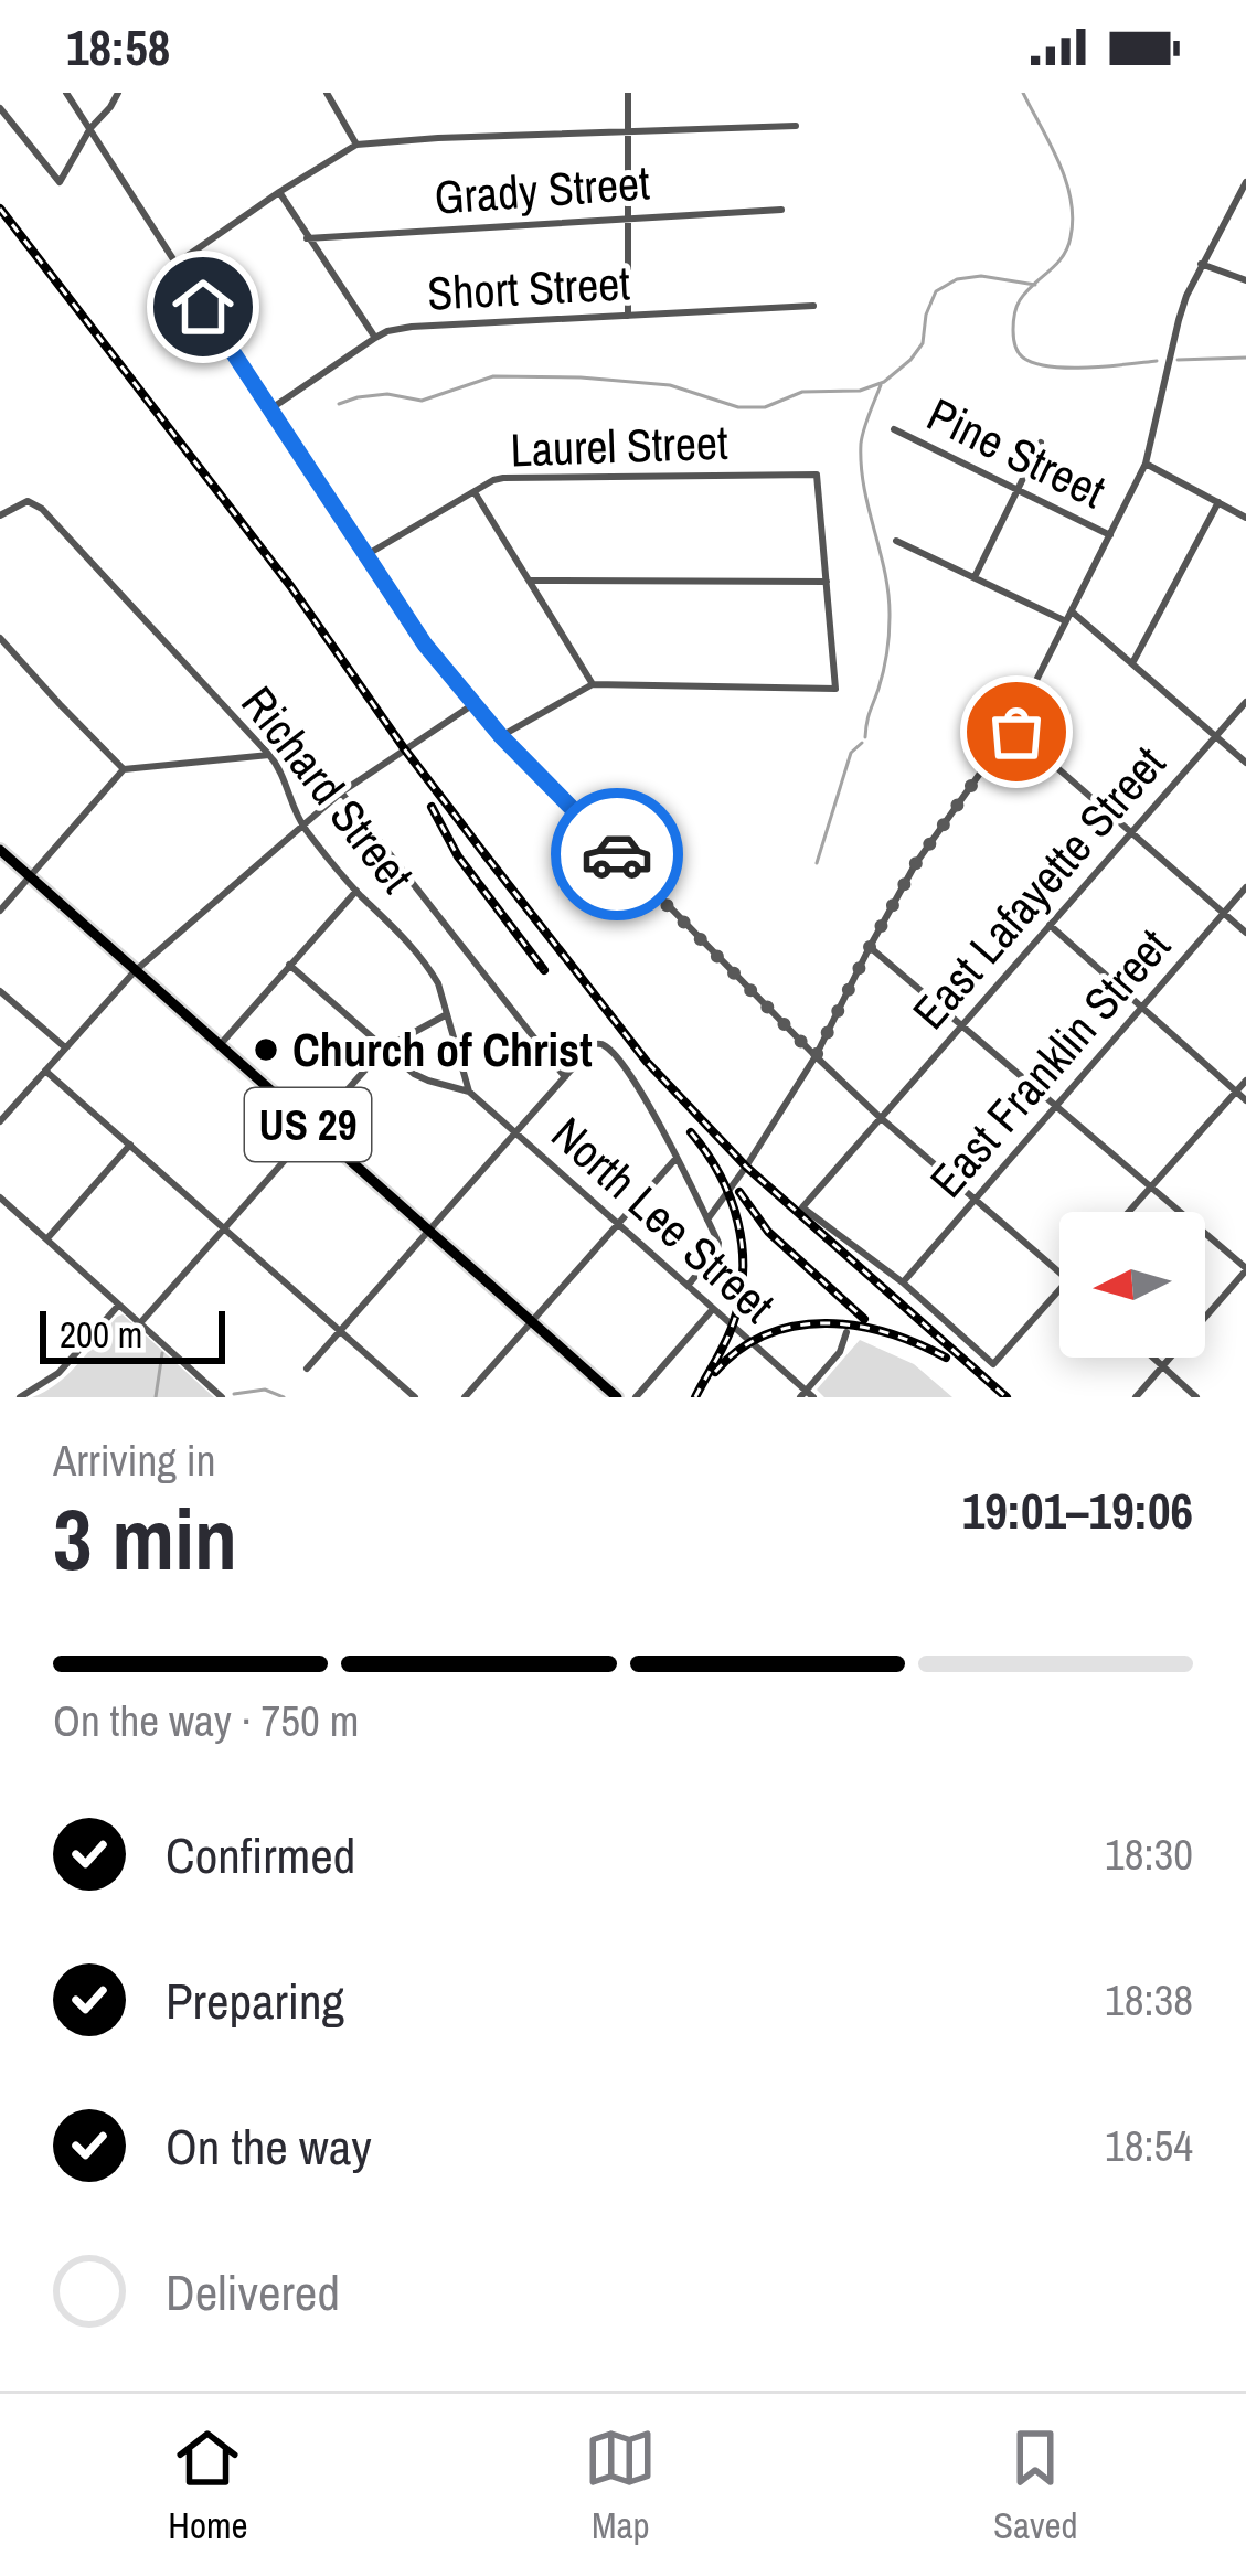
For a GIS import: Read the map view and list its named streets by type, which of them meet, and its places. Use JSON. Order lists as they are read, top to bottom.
{
  "streets": {
    "main road": ["US 29"],
    "street": [
      "Grady Street",
      "Short Street",
      "Laurel Street",
      "Pine Street",
      "Richard Street",
      "East Lafayette Street",
      "East Franklin Street",
      "North Lee Street"
    ]
  },
  "crossings": [
    ["Richard Street", "North Lee Street"],
    ["East Lafayette Street", "East Franklin Street"]
  ],
  "places": ["Church of Christ"],
  "scale_bar": "200 m",
  "north": "left",
  "page": {
    "status": "18:58",
    "scale": "200 m",
    "heading": ["3 min", "Arriving in", "19:01–19:06"],
    "bar": "On the way · 750 m",
    "list": [
      ["Confirmed", "18:30"],
      ["Preparing", "18:38"],
      ["On the way", "18:54"],
      "Delivered"
    ],
    "tabs": ["Home", "Map", "Saved"]
  }
}
